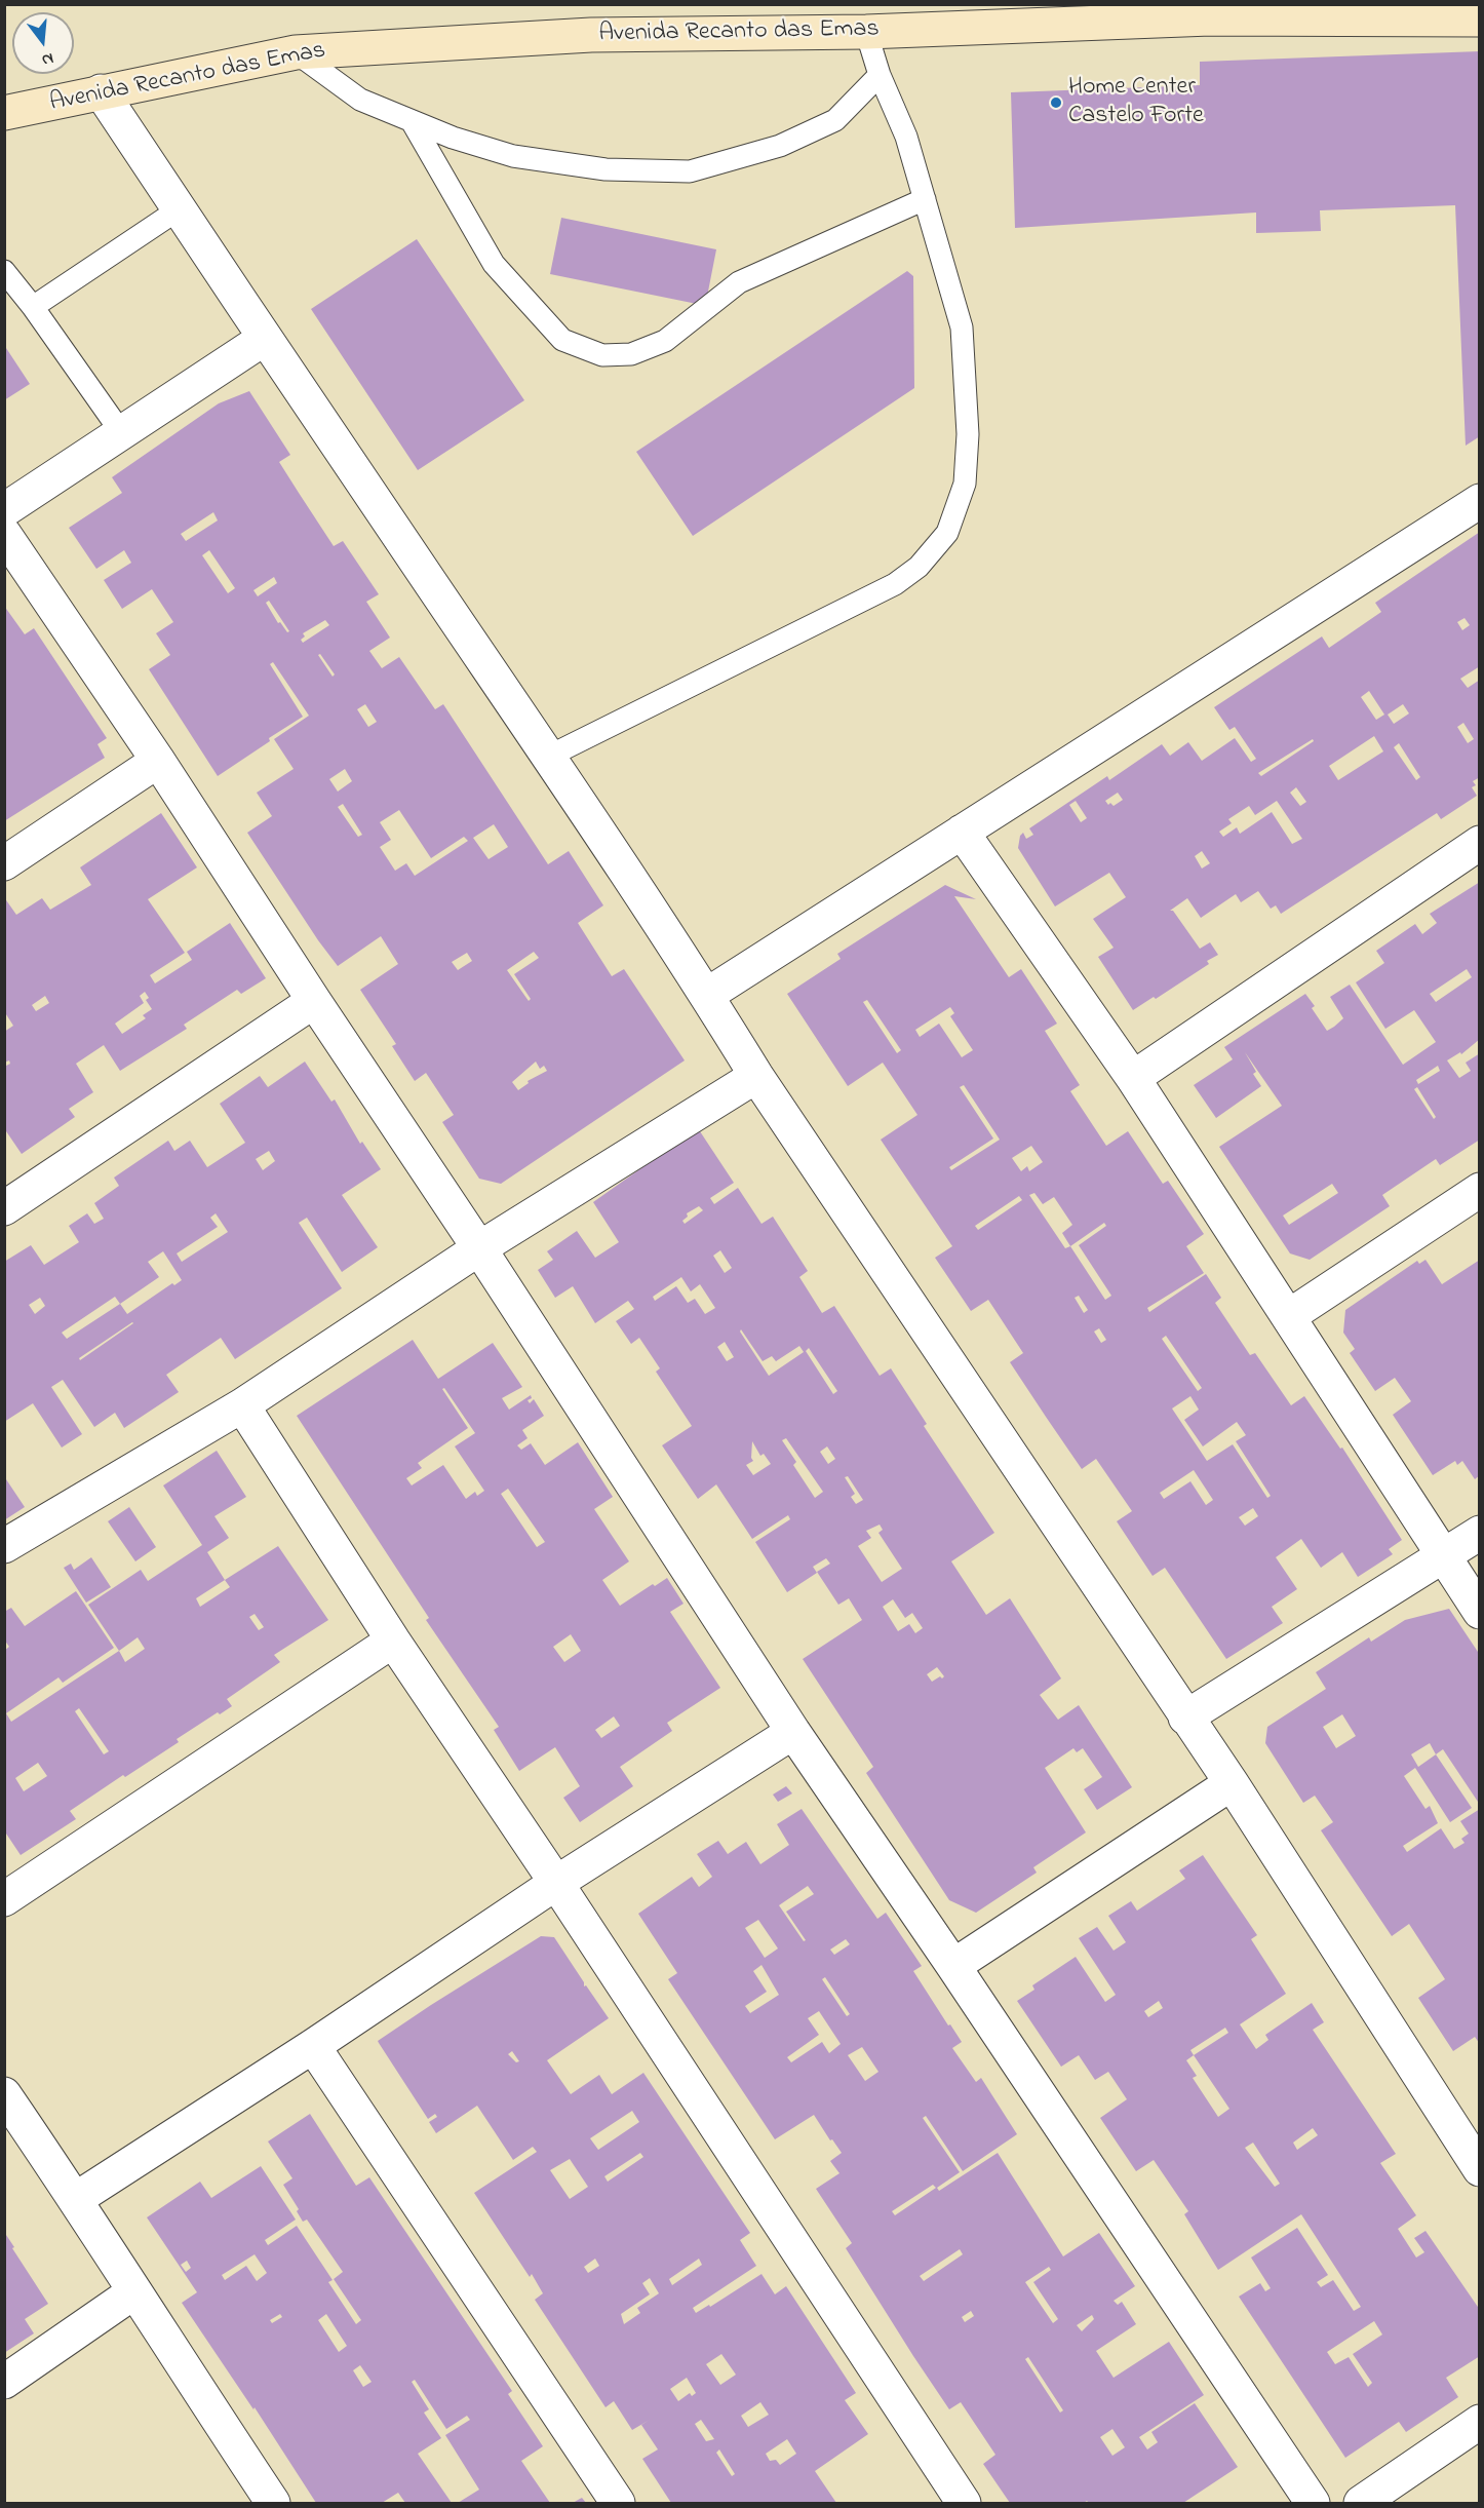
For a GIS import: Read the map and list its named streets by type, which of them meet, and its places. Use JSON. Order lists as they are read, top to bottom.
{
  "streets": {
    "main road": ["Avenida Recanto das Emas"]
  },
  "places": ["Home Center Castelo Forte"],
  "north": "bottom"
}
